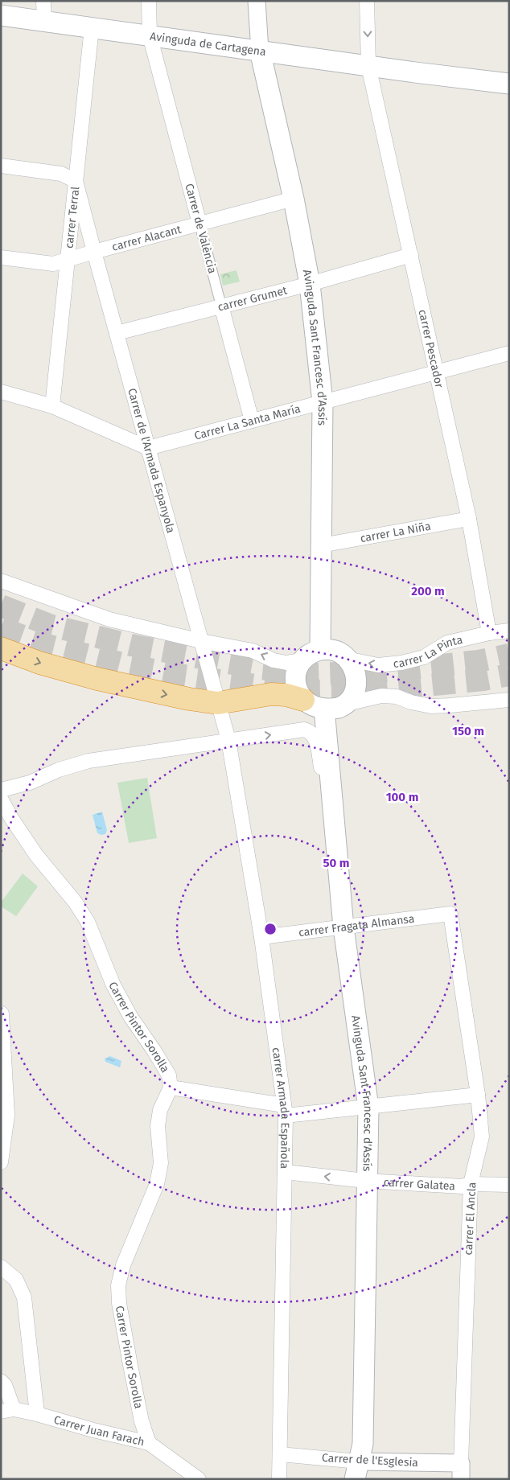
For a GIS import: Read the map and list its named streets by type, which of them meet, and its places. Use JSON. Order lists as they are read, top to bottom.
{
  "streets": {
    "main road": ["Avinguda de Cartagena", "Avinguda Sant Francesc d’Assís", "Avinguda Sant Francesc d'Assís"],
    "street": [
      "carrer Terral",
      "Carrer de València",
      "carrer Alacant",
      "carrer Grumet",
      "carrer Pescador",
      "Carrer La Santa María",
      "Carrer de l'Armada Espanyola",
      "carrer La Niña",
      "carrer La Pinta",
      "carrer Fragata Almansa",
      "Carrer Pintor Sorolla",
      "carrer Armada Española",
      "carrer Galatea",
      "carrer El Ancla",
      "Carrer Juan Farach",
      "Carrer de l'Esglesia"
    ]
  },
  "crossings": [
    ["Avinguda de Cartagena", "carrer Terral"],
    ["Avinguda de Cartagena", "Carrer de València"],
    ["Avinguda de Cartagena", "Avinguda Sant Francesc d’Assís"],
    ["Avinguda de Cartagena", "carrer Pescador"],
    ["carrer Terral", "carrer Alacant"],
    ["carrer Terral", "Carrer de l'Armada Espanyola"],
    ["Carrer de València", "carrer Alacant"],
    ["Carrer de València", "carrer Grumet"],
    ["Carrer de València", "Carrer La Santa María"],
    ["carrer Alacant", "Avinguda Sant Francesc d’Assís"],
    ["carrer Alacant", "Carrer de l'Armada Espanyola"],
    ["carrer Grumet", "Avinguda Sant Francesc d’Assís"],
    ["carrer Grumet", "carrer Pescador"],
    ["carrer Grumet", "Carrer de l'Armada Espanyola"],
    ["Avinguda Sant Francesc d’Assís", "Carrer La Santa María"],
    ["Avinguda Sant Francesc d’Assís", "carrer La Niña"],
    ["Avinguda Sant Francesc d’Assís", "carrer La Pinta"],
    ["Avinguda Sant Francesc d’Assís", "Avinguda Sant Francesc d'Assís"],
    ["carrer Pescador", "Carrer La Santa María"],
    ["carrer Pescador", "carrer La Niña"],
    ["carrer Pescador", "carrer La Pinta"],
    ["Carrer La Santa María", "Carrer de l'Armada Espanyola"],
    ["Carrer de l'Armada Espanyola", "carrer Armada Española"],
    ["carrer La Pinta", "Avinguda Sant Francesc d'Assís"],
    ["carrer Fragata Almansa", "Avinguda Sant Francesc d'Assís"],
    ["carrer Fragata Almansa", "carrer Armada Española"],
    ["carrer Fragata Almansa", "carrer El Ancla"],
    ["Carrer Pintor Sorolla", "Carrer Juan Farach"],
    ["Avinguda Sant Francesc d'Assís", "carrer Galatea"],
    ["Avinguda Sant Francesc d'Assís", "Carrer de l'Esglesia"],
    ["carrer Armada Española", "carrer Galatea"],
    ["carrer Armada Española", "Carrer de l'Esglesia"],
    ["carrer Galatea", "carrer El Ancla"],
    ["carrer El Ancla", "Carrer de l'Esglesia"]
  ],
  "rings": [
    "200 m",
    "150 m",
    "100 m",
    "50 m"
  ]
}
